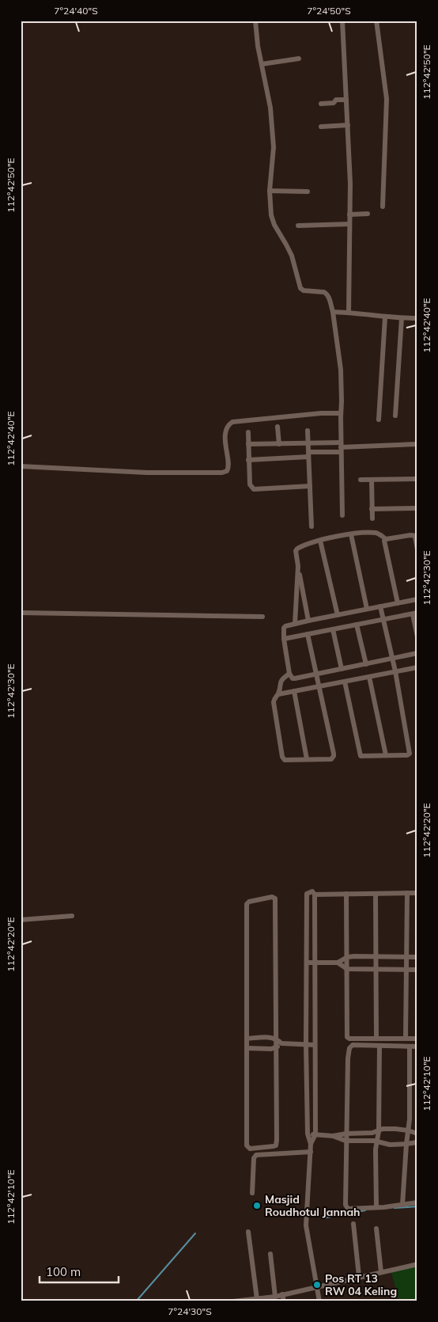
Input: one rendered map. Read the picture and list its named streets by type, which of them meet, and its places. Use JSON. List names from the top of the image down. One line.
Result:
{"places":["Masjid Roudhotul Jannah","Pos RT 13 RW 04 Keling"],"scale_bar":"100 m","coordinates":["7°24'40\"S","7°24'50\"S","112°42'50\"E","112°42'40\"E","112°42'30\"E","112°42'20\"E","112°42'10\"E","7°24'30\"S"]}
